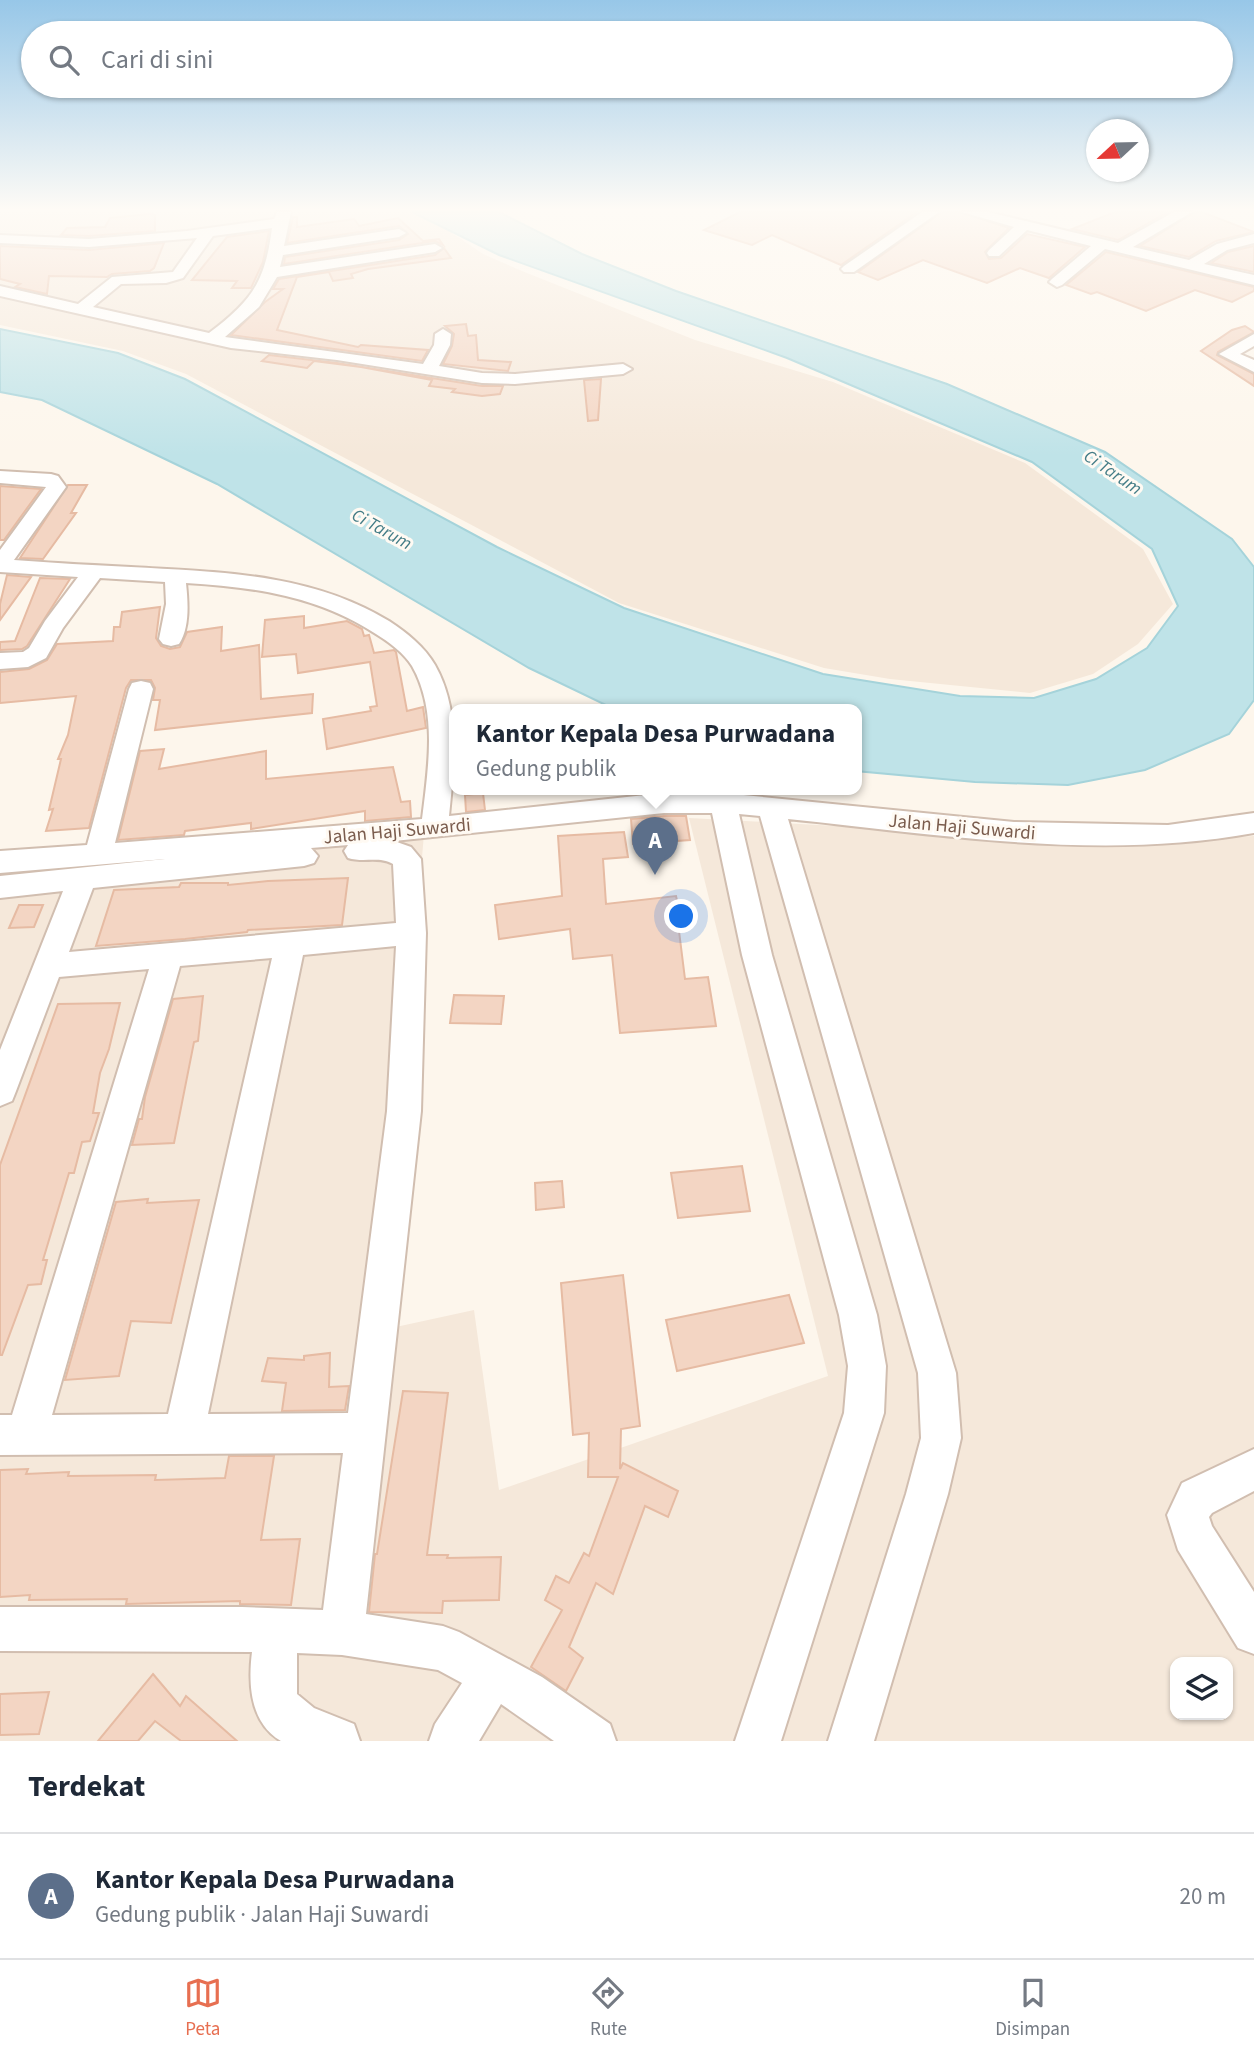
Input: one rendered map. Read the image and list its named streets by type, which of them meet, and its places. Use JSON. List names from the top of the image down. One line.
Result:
{"streets":{"street":["Jalan Haji Suwardi"]},"water":["Ci Tarum"],"north":"left","page":{"search":"Cari di sini","popup":["Kantor Kepala Desa Purwadana","Gedung publik"],"pins":"A","heading":"Terdekat","list":[{"mark":"A","name":"Kantor Kepala Desa Purwadana","note":"Gedung publik · Jalan Haji Suwardi","value":"20 m"}],"nav":["Peta","Rute","Disimpan"]}}
